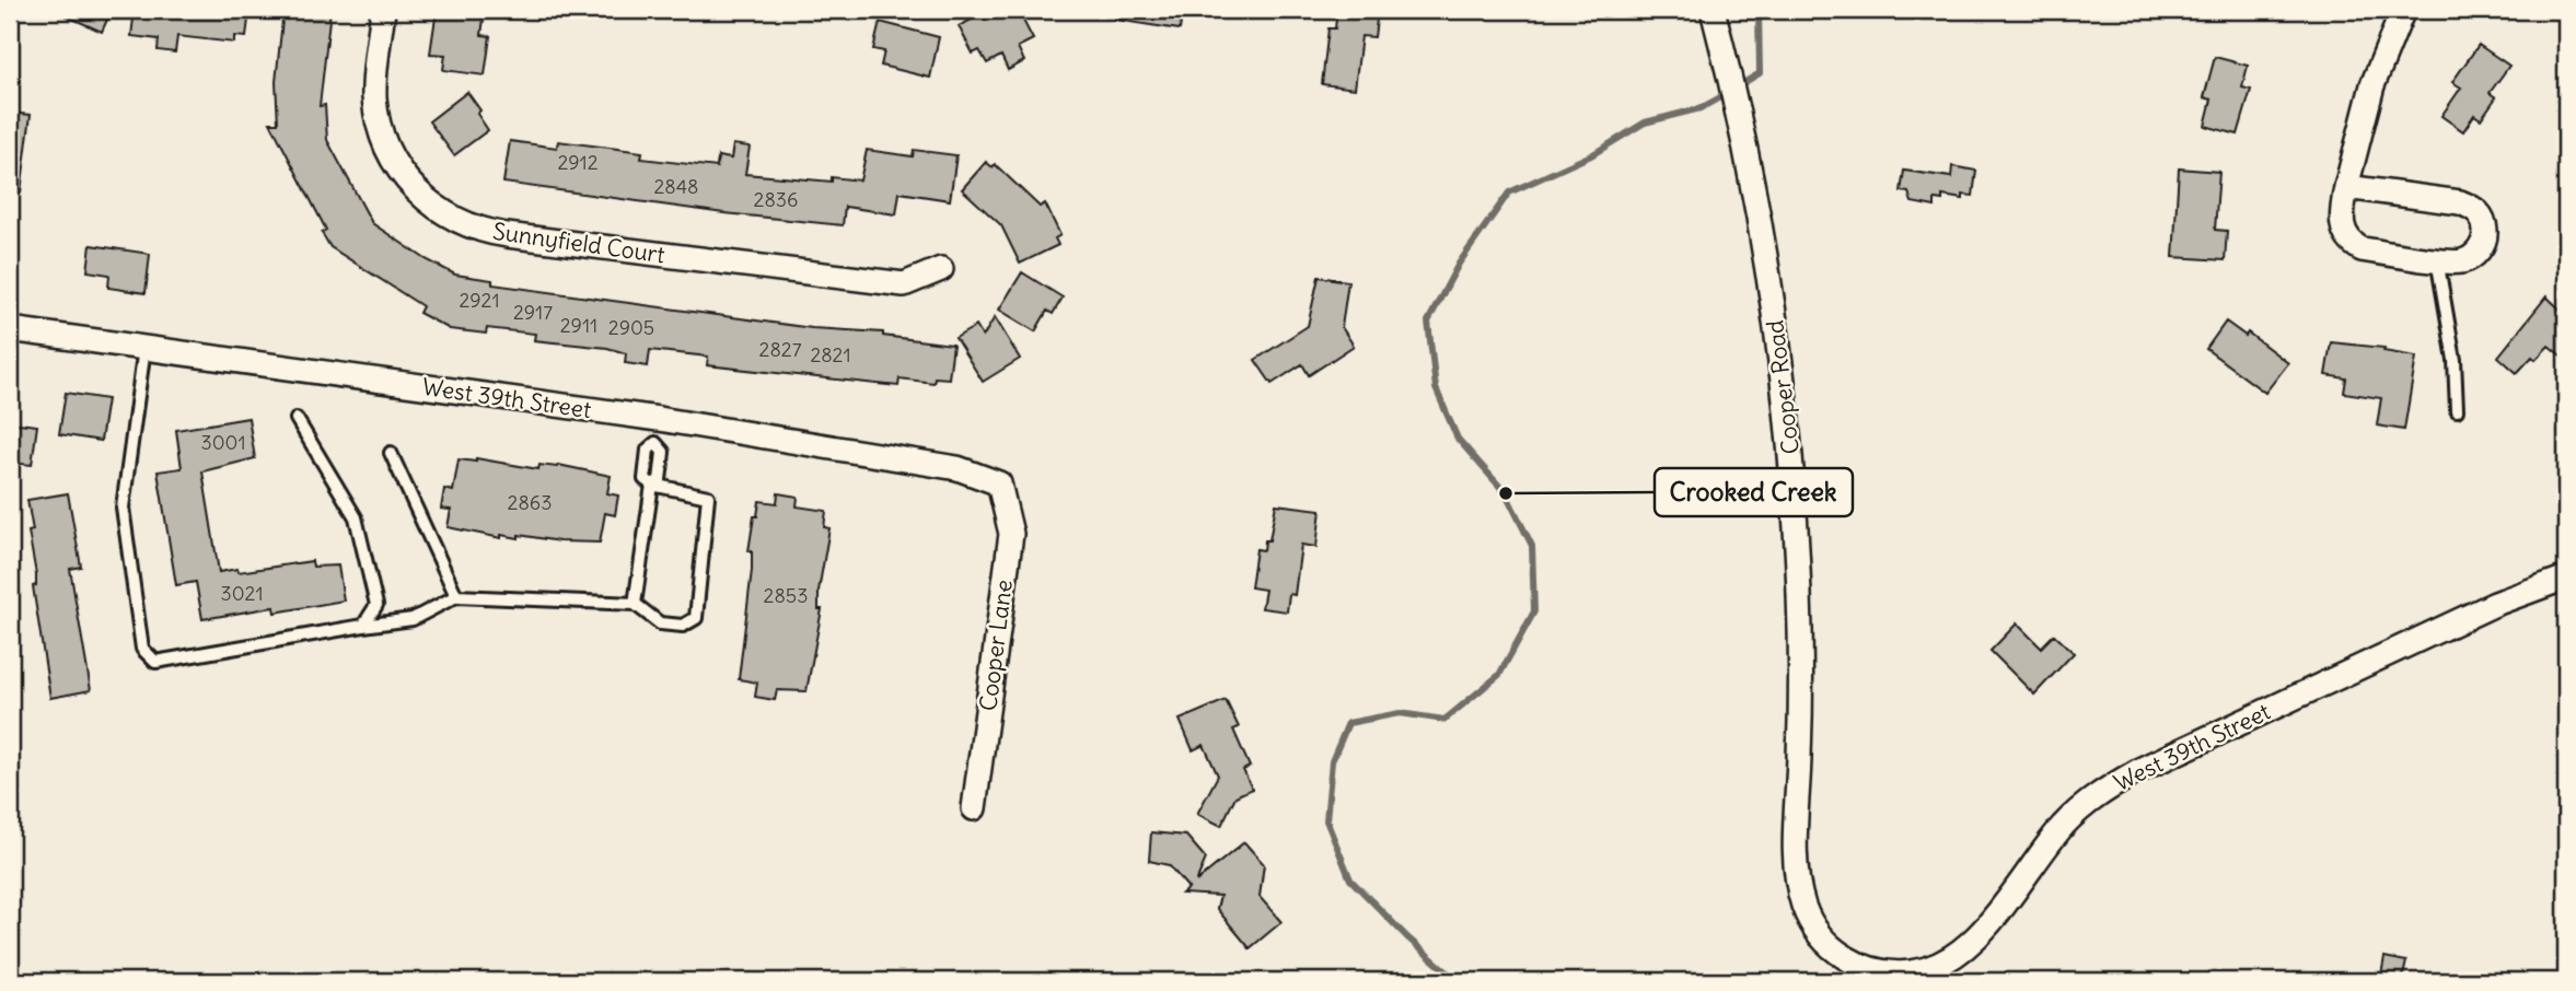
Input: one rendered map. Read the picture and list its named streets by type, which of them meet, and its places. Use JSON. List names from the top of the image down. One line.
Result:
{"streets":{"street":["Sunnyfield Court","Cooper Road","West 39th Street","Cooper Lane"]},"crossings":[["Cooper Road","West 39th Street"],["West 39th Street","Cooper Lane"]],"places":["Crooked Creek"],"house_numbers":["2912","2848","2836","2921","2917","2911","2905","2827","2821","3001","2863","3021","2853"]}
